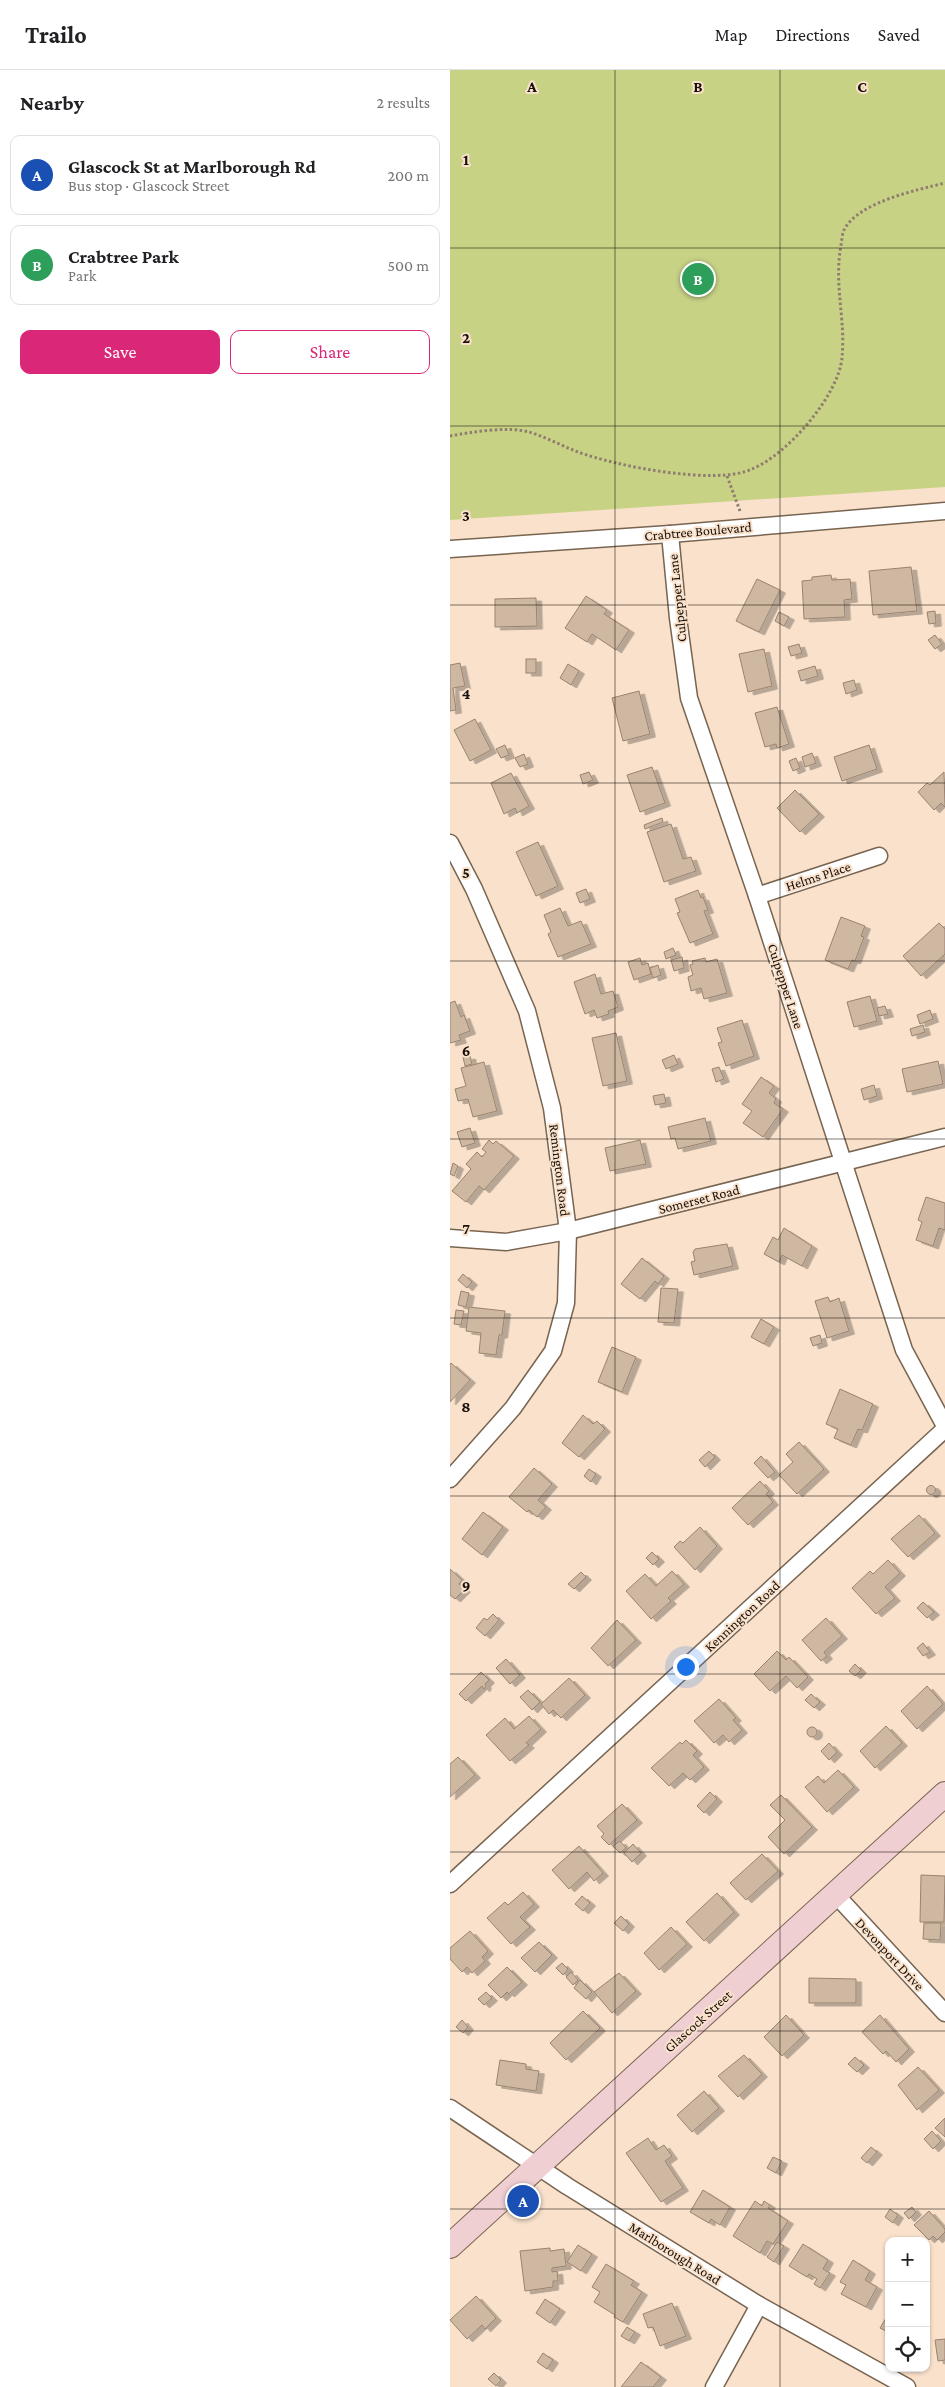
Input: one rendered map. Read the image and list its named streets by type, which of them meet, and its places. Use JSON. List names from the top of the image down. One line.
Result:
{"streets":{"street":["Crabtree Boulevard","Culpepper Lane","Helms Place","Remington Road","Somerset Road","Kennington Road","Devonport Drive","Glascock Street","Marlborough Road"]},"crossings":[["Crabtree Boulevard","Culpepper Lane"],["Culpepper Lane","Helms Place"],["Culpepper Lane","Somerset Road"],["Culpepper Lane","Kennington Road"],["Remington Road","Somerset Road"],["Devonport Drive","Glascock Street"],["Glascock Street","Marlborough Road"]],"page":{"header":"Trailo","nav":["Map","Directions","Saved"],"heading":["Nearby","2 results"],"list":[{"mark":"A","name":"Glascock St at Marlborough Rd","note":"Bus stop · Glascock Street","value":"200 m"},{"mark":"B","name":"Crabtree Park","note":"Park","value":"500 m"}],"pins":["B","A"],"buttons":["Save","Share"],"map_buttons":["+","−"]},"grid":{"columns":["A","B","C"],"rows":["1","2","3","4","5","6","7","8","9"]}}
